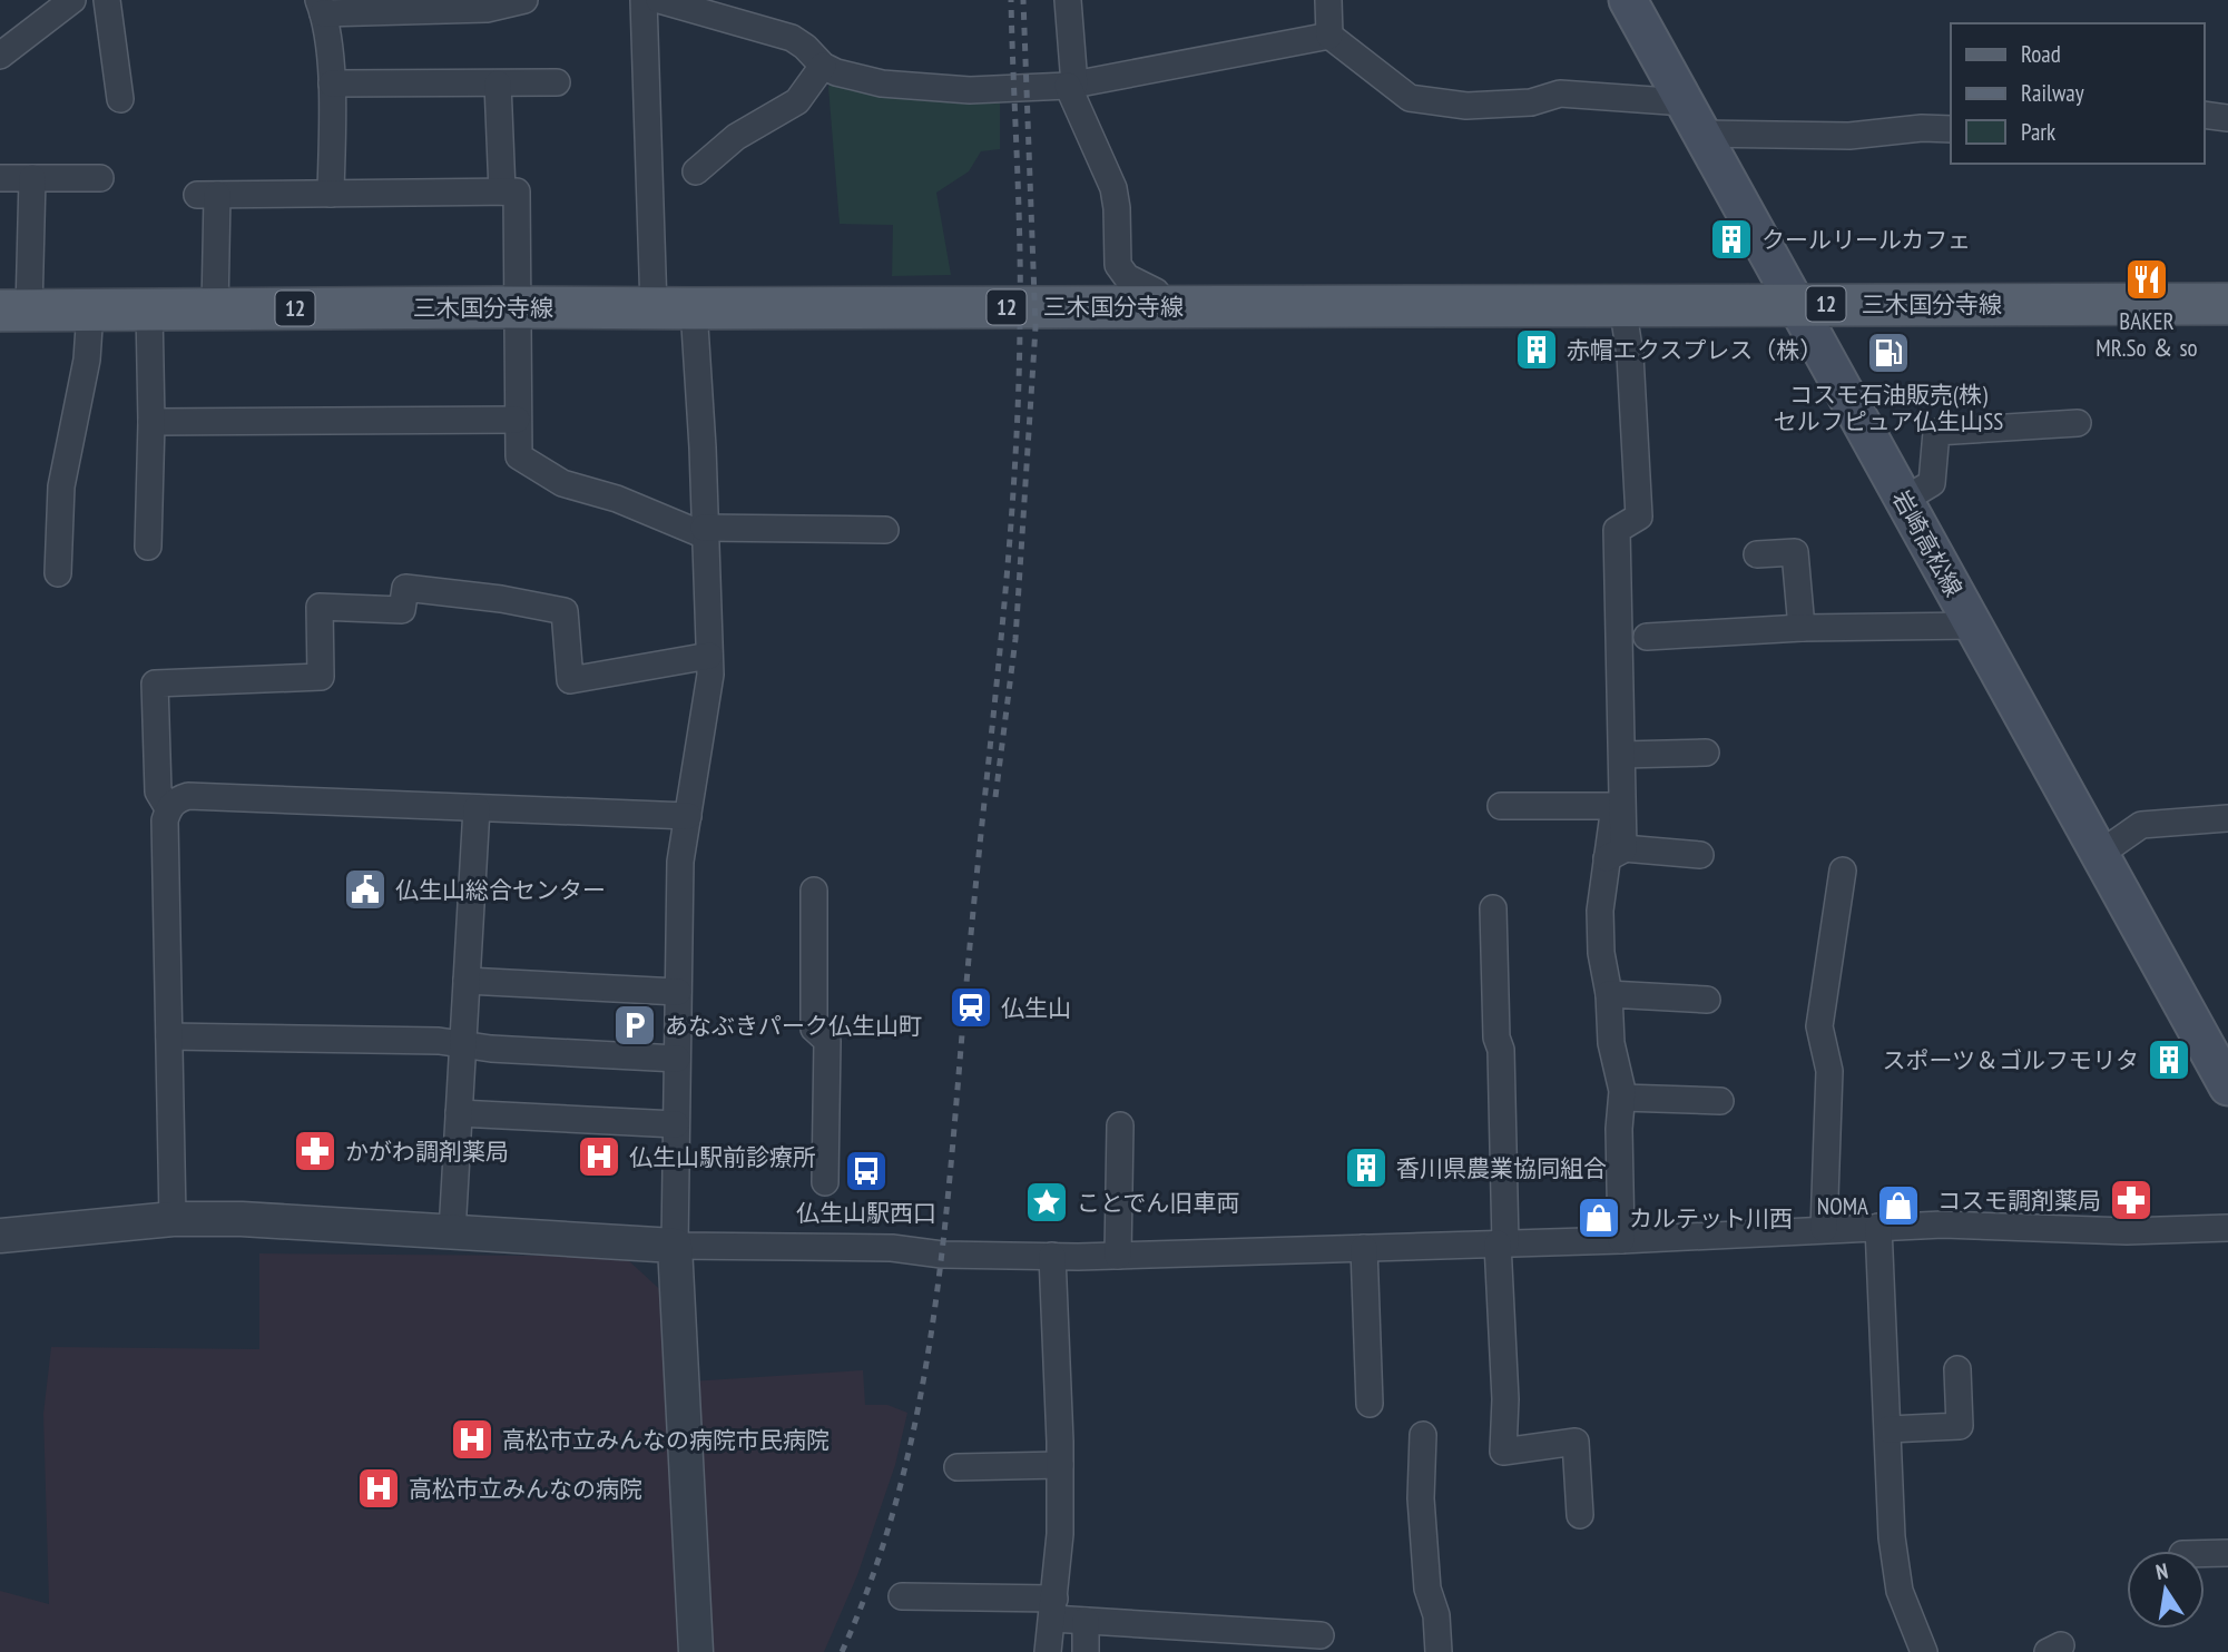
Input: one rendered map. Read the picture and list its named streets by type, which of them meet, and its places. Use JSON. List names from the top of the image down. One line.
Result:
{"streets":{"main road":["12","三木国分寺線","岩崎高松線"]},"crossings":[["三木国分寺線","岩崎高松線"]],"places":{"building":["クールリールカフェ","赤帽エクスプレス（株）","スポーツ＆ゴルフモリタ","香川県農業協同組合"],"restaurant":["BAKER MR.So ＆ so"],"fuel station":["コスモ石油販売(株) セルフピュア仏生山SS"],"public building":["仏生山総合センター"],"station":["仏生山"],"parking":["あなぶきパーク仏生山町"],"pharmacy":["かがわ調剤薬局","コスモ調剤薬局"],"hospital":["仏生山駅前診療所","高松市立みんなの病院市民病院","高松市立みんなの病院"],"bus stop":["仏生山駅西口"],"place":["ことでん旧車両"],"shop":["NOMA","カルテット川西"]},"legend":["Road","Railway","Park"],"north":"top"}
